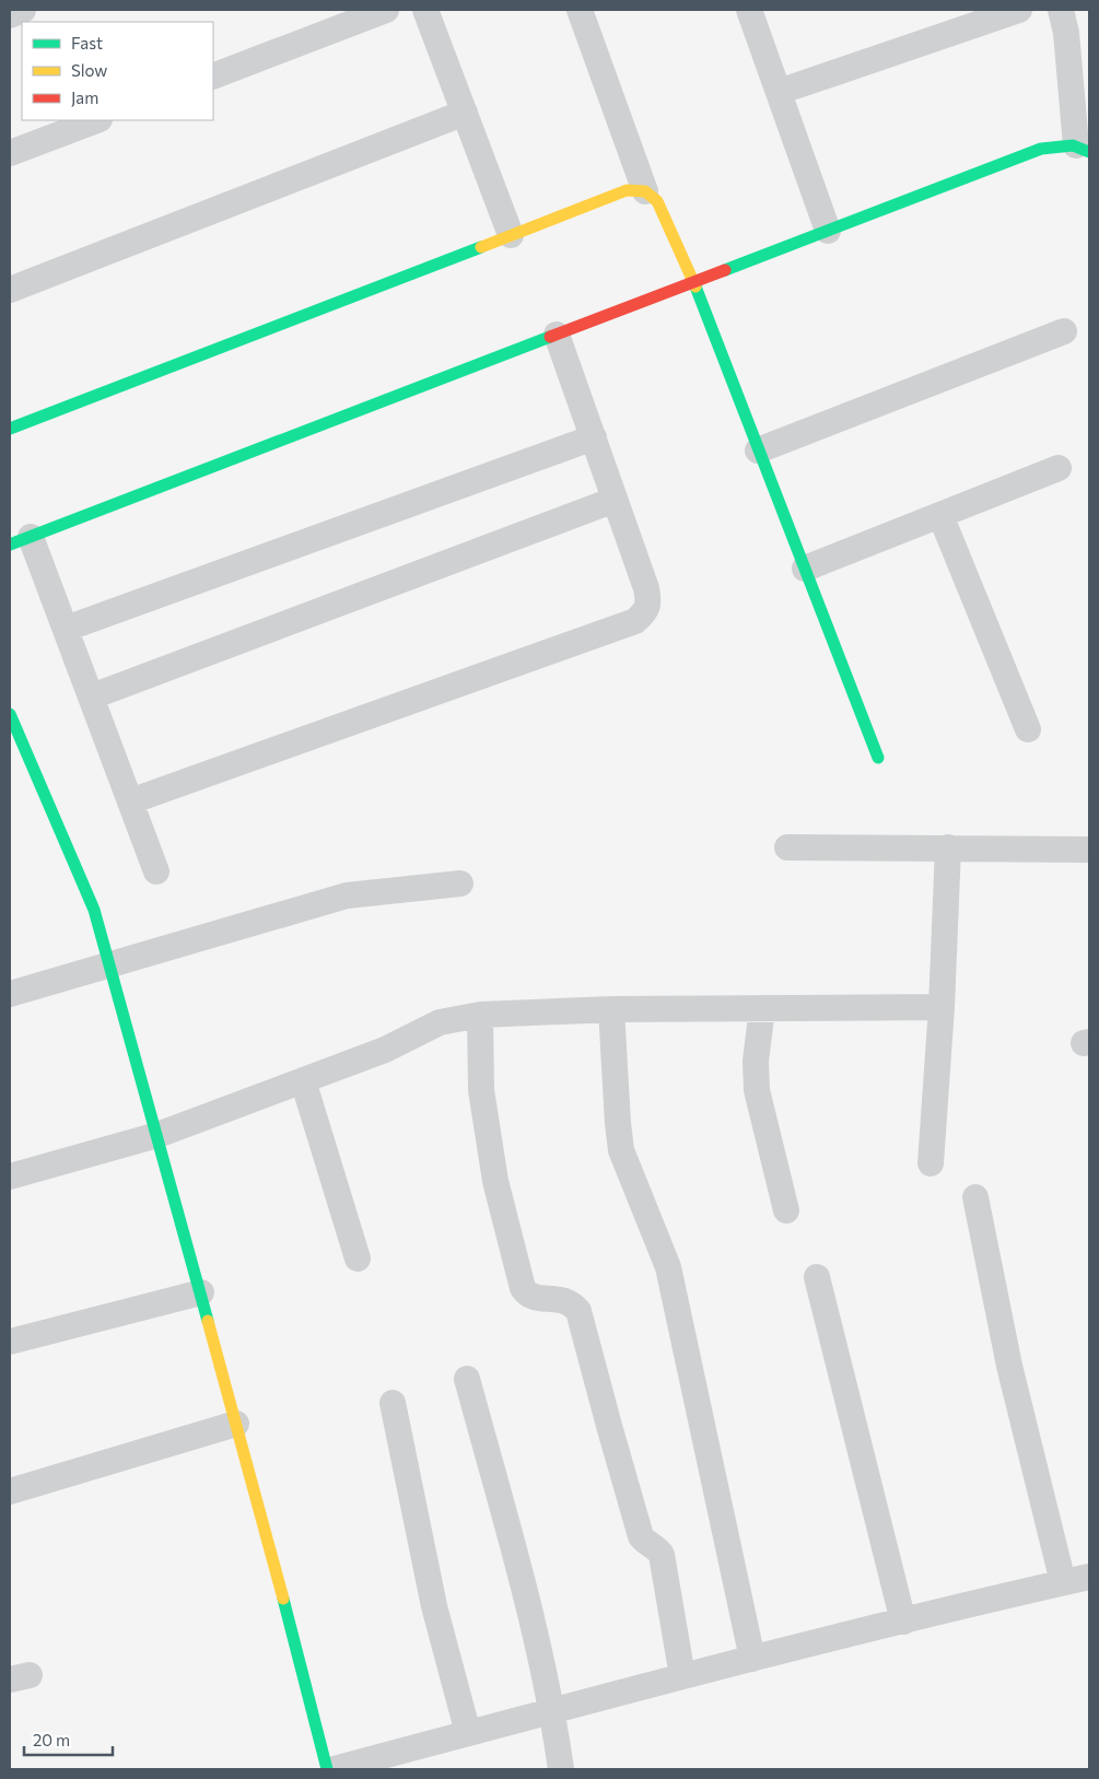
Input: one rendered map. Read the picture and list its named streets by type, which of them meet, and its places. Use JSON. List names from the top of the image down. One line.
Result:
{"legend":["Fast","Slow","Jam"],"scale_bar":"20 m"}
